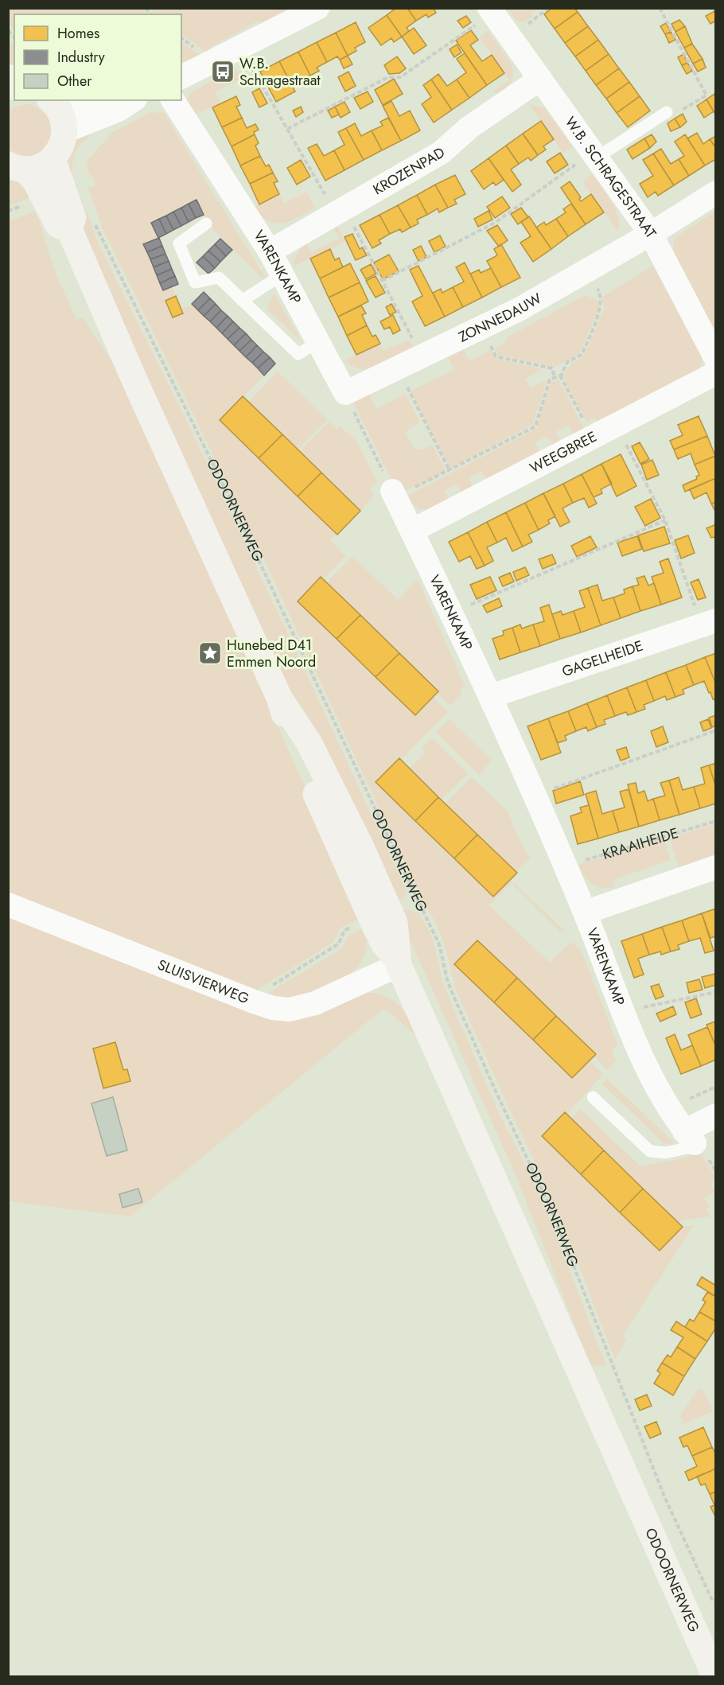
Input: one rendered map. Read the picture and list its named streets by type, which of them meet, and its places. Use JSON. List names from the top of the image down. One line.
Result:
{"streets":{"main road":["ODOORNERWEG"],"street":["KROZENPAD","W.B. SCHRAGESTRAAT","VARENKAMP","ZONNEDAUW","WEEGBREE","GAGELHEIDE","SLUISVIERWEG"],"path":["KRAAIHEIDE"]},"crossings":[["KROZENPAD","W.B. SCHRAGESTRAAT"],["KROZENPAD","VARENKAMP"],["W.B. SCHRAGESTRAAT","ZONNEDAUW"],["VARENKAMP","ZONNEDAUW"],["VARENKAMP","WEEGBREE"],["VARENKAMP","GAGELHEIDE"],["VARENKAMP","KRAAIHEIDE"],["ODOORNERWEG","SLUISVIERWEG"]],"places":{"bus stop":["W.B. Schragestraat"],"place":["Hunebed D41 Emmen Noord"]},"legend":["Homes","Industry","Other"]}
